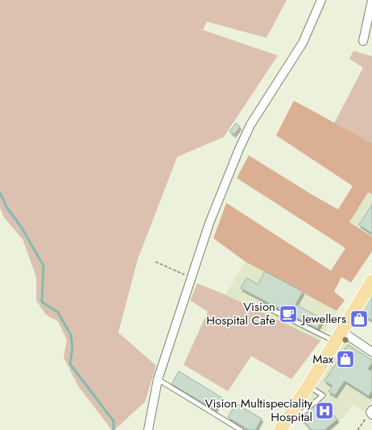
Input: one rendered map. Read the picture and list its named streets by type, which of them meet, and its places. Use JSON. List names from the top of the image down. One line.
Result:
{"places":{"cafe":["Vision Hospital Cafe"],"shop":["Jewellers","Max"],"hospital":["Vision Multispeciality Hospital"]}}
